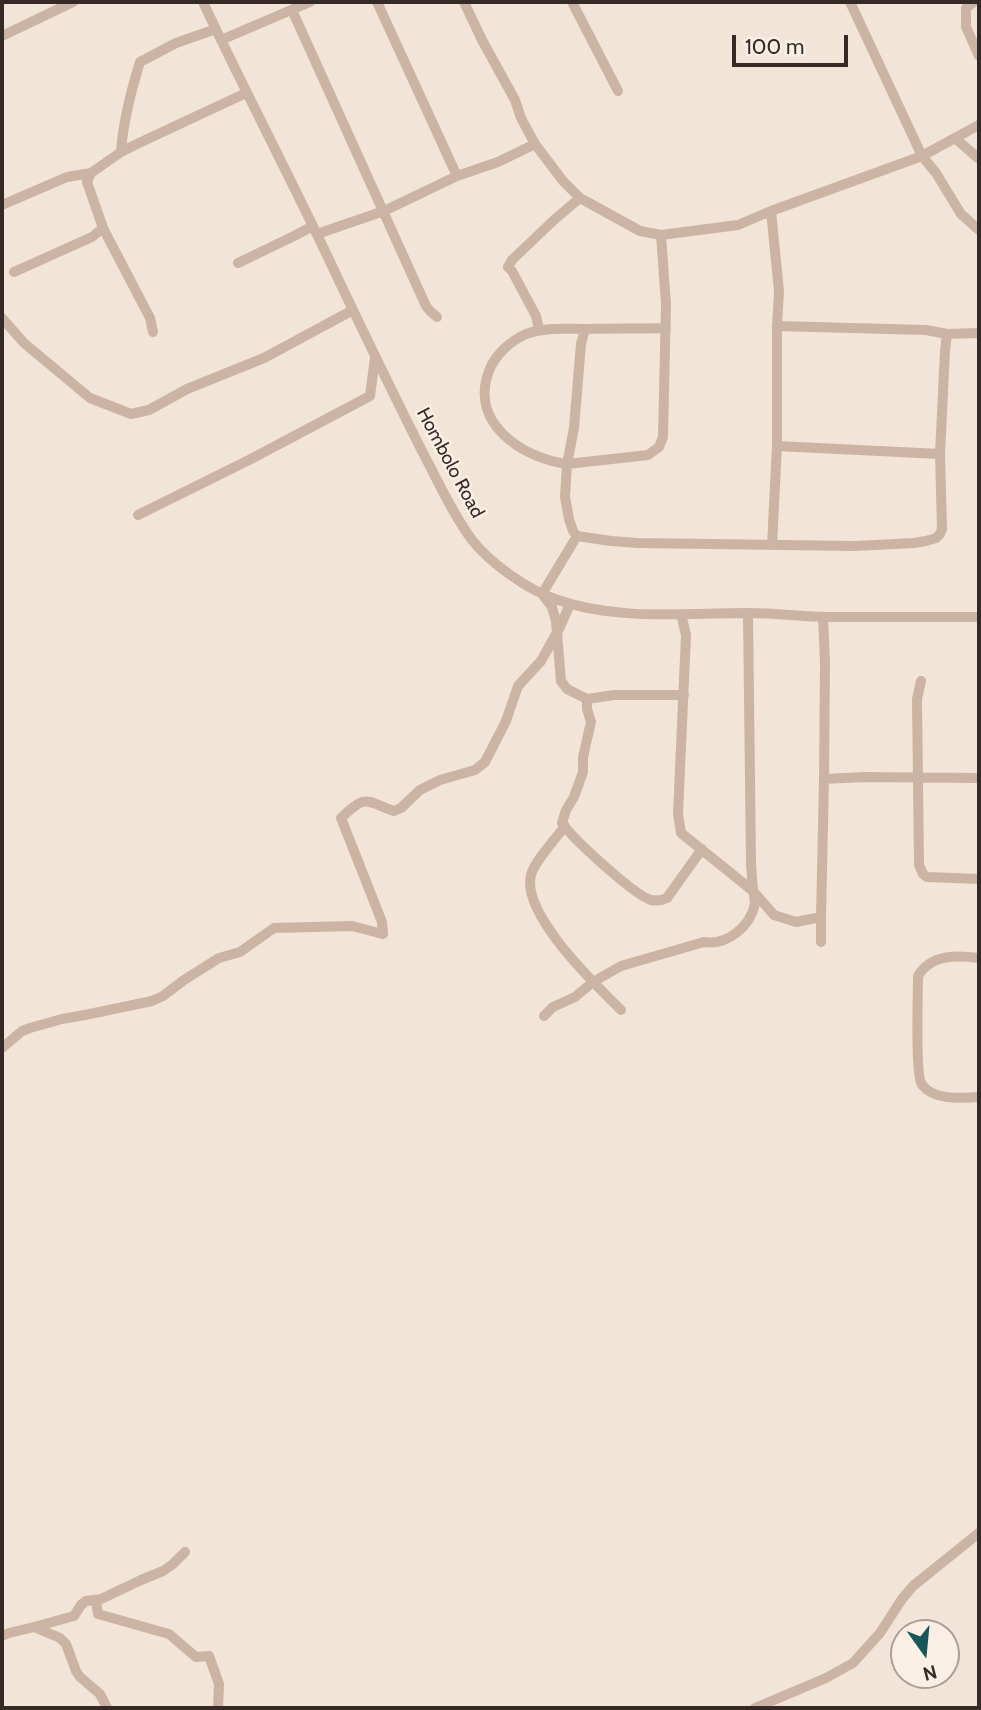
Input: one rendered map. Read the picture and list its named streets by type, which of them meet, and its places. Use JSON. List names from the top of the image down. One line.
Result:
{"streets":{"street":["Hombolo Road"]},"scale_bar":"100 m","north":"bottom"}
